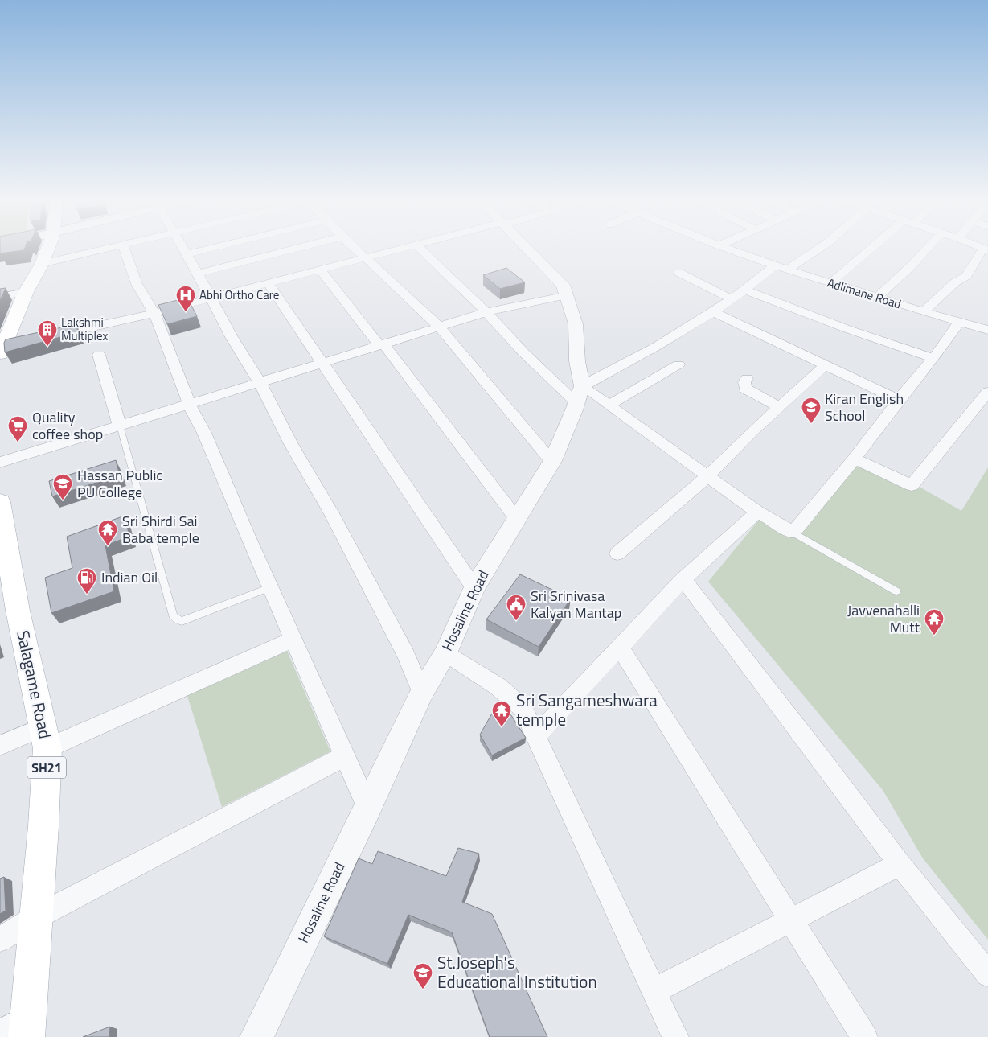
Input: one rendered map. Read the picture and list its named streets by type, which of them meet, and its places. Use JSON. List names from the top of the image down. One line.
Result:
{"streets":{"main road":["Salagame Road","SH21"],"street":["Adlimane Road","Hosaline Road"]},"places":{"hospital":["Abhi Ortho Care"],"building":["Lakshmi Multiplex"],"school or university":["Kiran English School","Hassan Public PU College","St.Joseph's Educational Institution"],"supermarket":["Quality coffee shop"],"temple":["Sri Shirdi Sai Baba temple","Javvenahalli Mutt","Sri Sangameshwara temple"],"fuel station":["Indian Oil"],"public building":["Sri Srinivasa Kalyan Mantap"]}}
